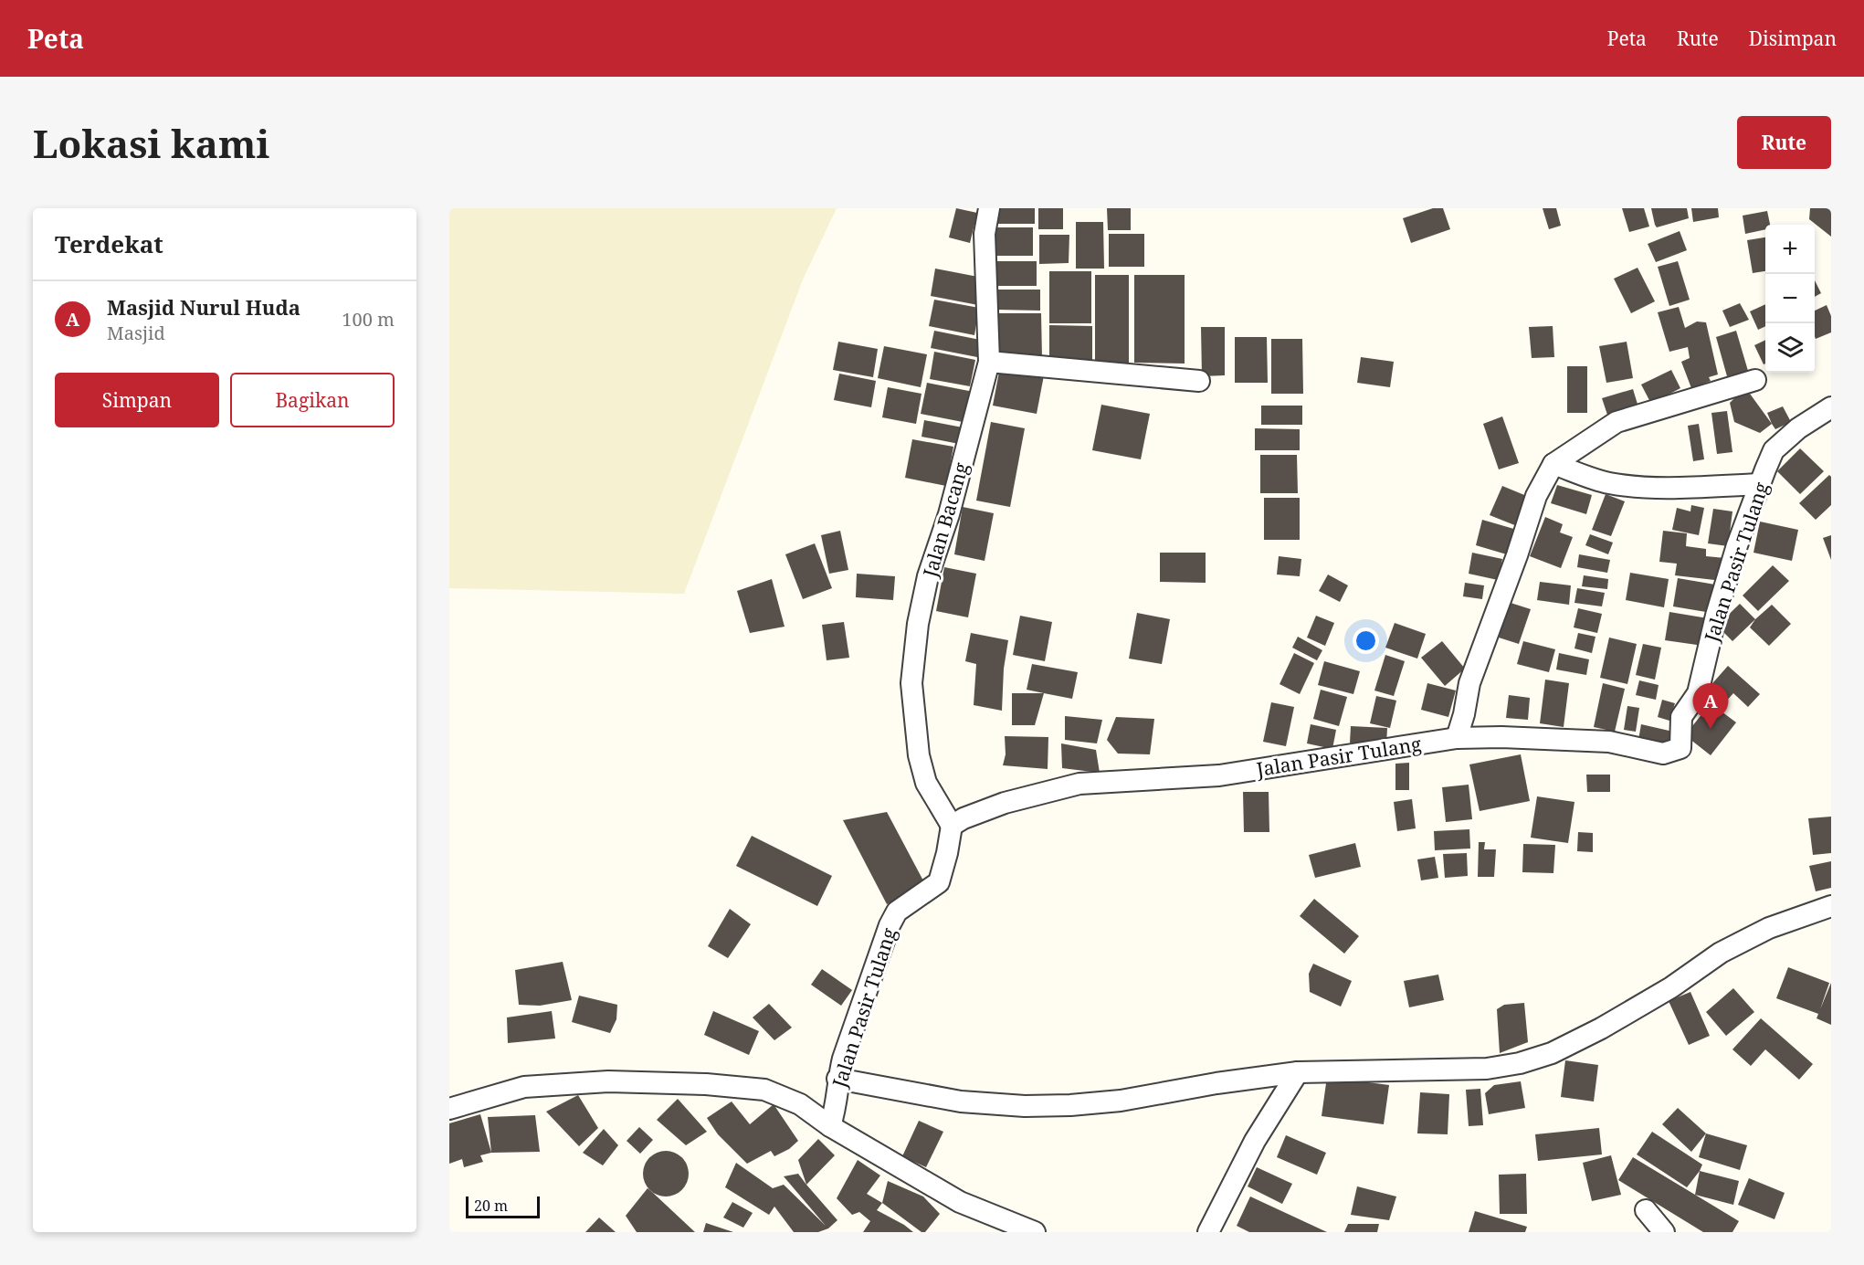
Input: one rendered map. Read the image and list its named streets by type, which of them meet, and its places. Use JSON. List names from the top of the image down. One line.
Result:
{"streets":{"street":["Jalan Bacang","Jalan Pasir Tulang"]},"crossings":[["Jalan Bacang","Jalan Pasir Tulang"]],"scale_bar":"20 m","page":{"header":"Peta","nav":["Peta","Rute","Disimpan"],"buttons":["Rute",["Simpan","Bagikan"]],"title":"Lokasi kami","heading":"Terdekat","map_buttons":["+","−"],"list":[{"mark":"A","name":"Masjid Nurul Huda","note":"Masjid","value":"100 m"}],"pins":"A","scale":"20 m"}}
